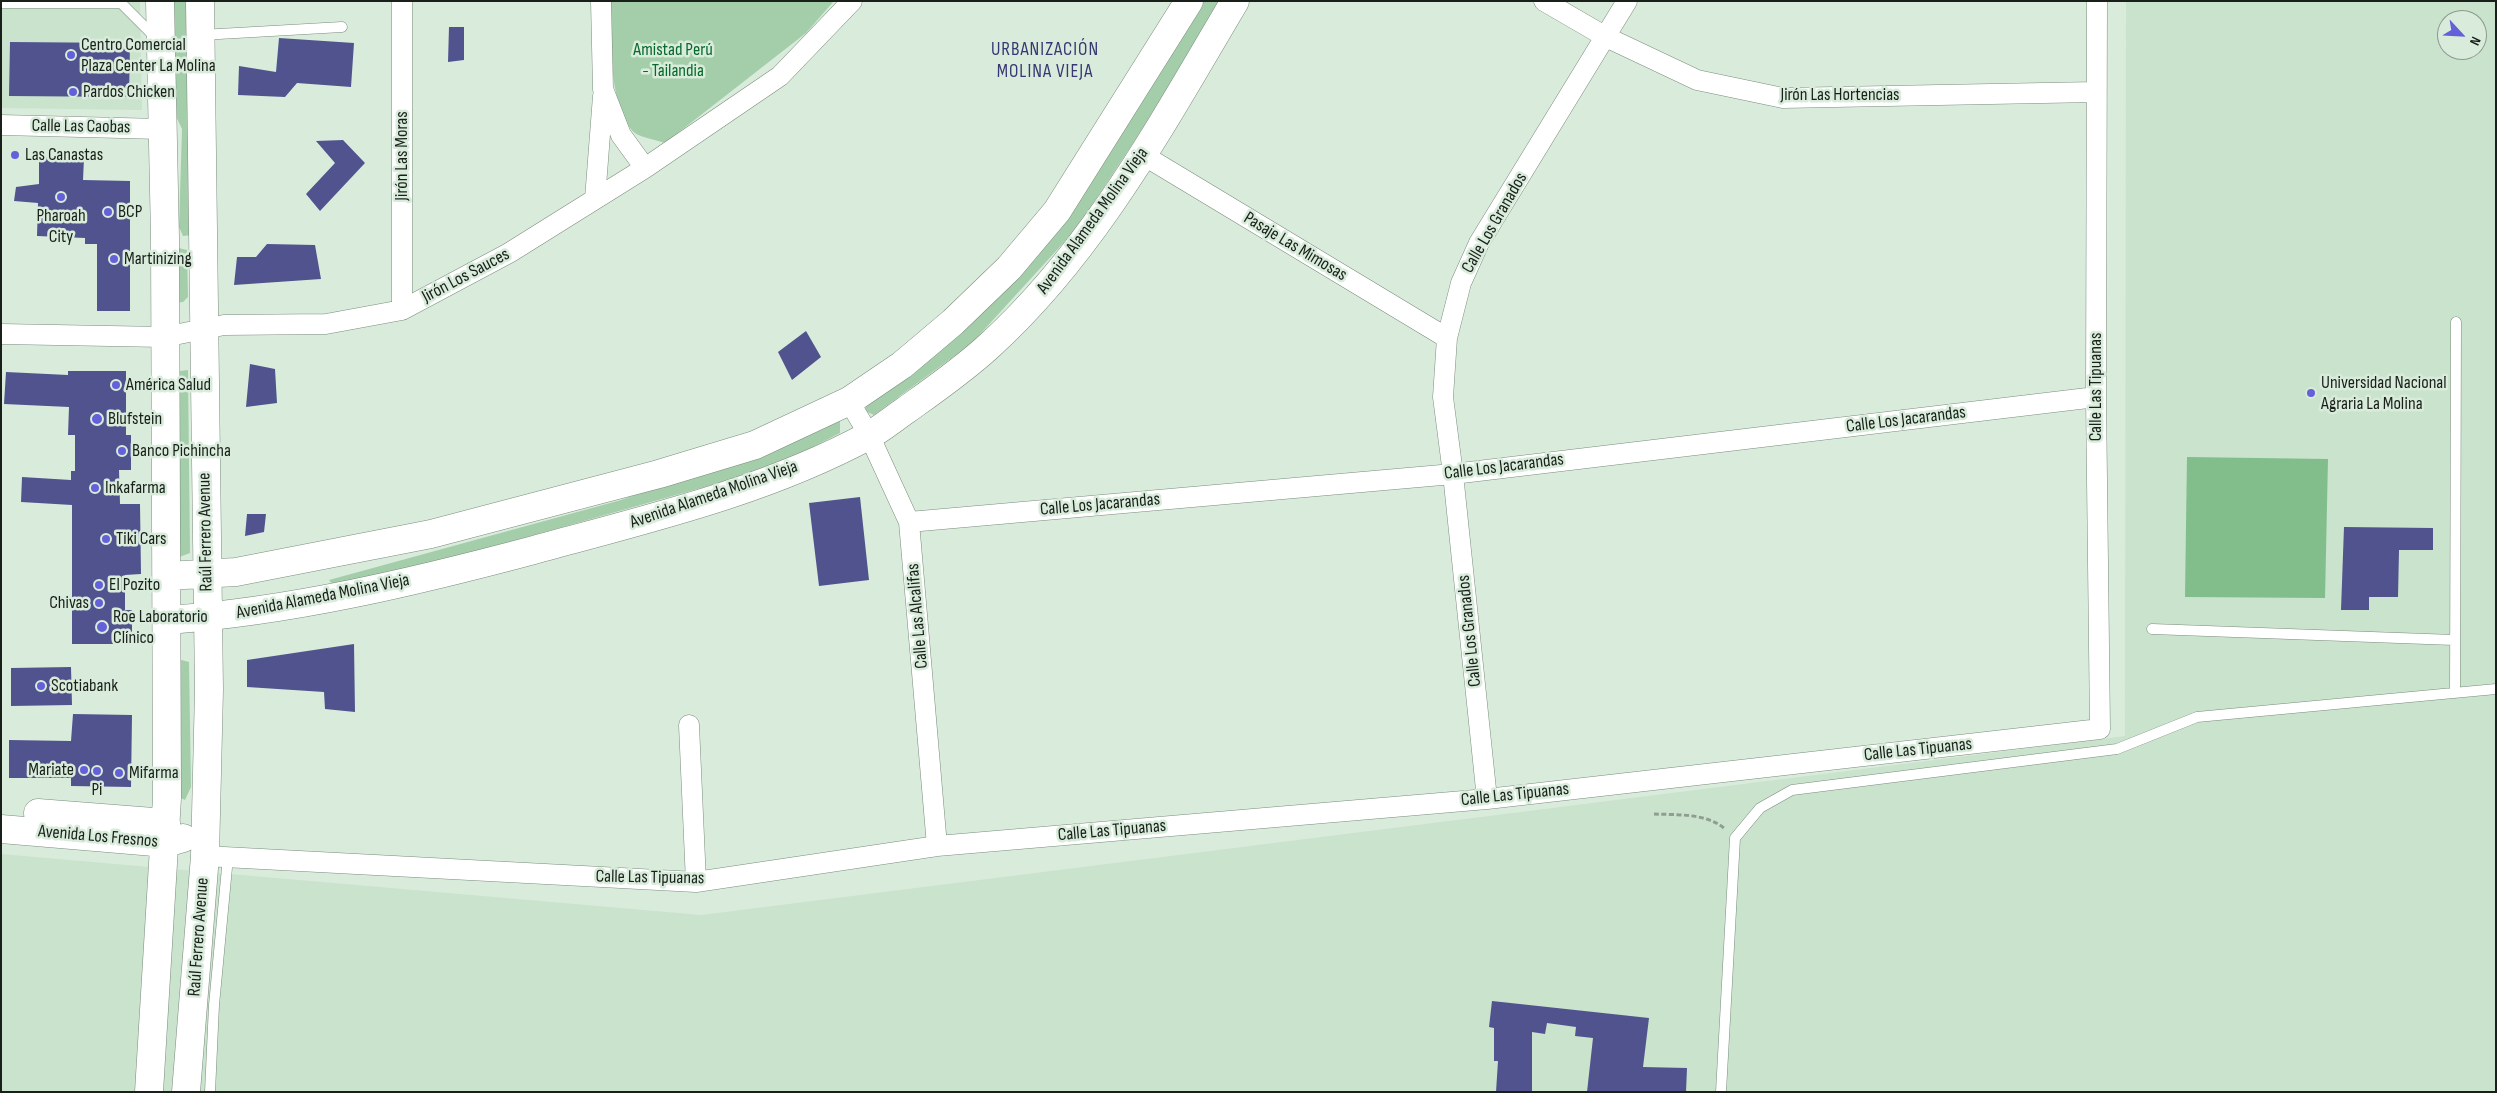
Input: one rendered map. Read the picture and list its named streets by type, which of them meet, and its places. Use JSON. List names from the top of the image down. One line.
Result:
{"streets":{"main road":["Avenida Alameda Molina Vieja","Raúl Ferrero Avenue","Avenida Los Fresnos"],"street":["Jirón Las Hortencias","Calle Las Caobas","Jirón Las Moras","Calle Los Granados","Pasaje Las Mimosas","Jirón Los Sauces","Calle Las Tipuanas","Calle Los Jacarandas","Calle Las Alcalifas"]},"crossings":[["Jirón Las Hortencias","Calle Los Granados"],["Jirón Las Hortencias","Calle Las Tipuanas"],["Jirón Las Moras","Jirón Los Sauces"],["Avenida Alameda Molina Vieja","Pasaje Las Mimosas"],["Avenida Alameda Molina Vieja","Raúl Ferrero Avenue"],["Avenida Alameda Molina Vieja","Calle Las Alcalifas"],["Calle Los Granados","Pasaje Las Mimosas"],["Calle Los Granados","Calle Las Tipuanas"],["Calle Los Granados","Calle Los Jacarandas"],["Jirón Los Sauces","Raúl Ferrero Avenue"],["Calle Las Tipuanas","Calle Los Jacarandas"],["Calle Las Tipuanas","Raúl Ferrero Avenue"],["Calle Las Tipuanas","Calle Las Alcalifas"],["Calle Los Jacarandas","Calle Las Alcalifas"],["Raúl Ferrero Avenue","Avenida Los Fresnos"]],"districts":["URBANIZACIÓN MOLINA VIEJA"],"parks":["Amistad Perú - Tailandia"],"places":["Centro Comercial Plaza Center La Molina","Pardos Chicken","Las Canastas","Pharoah City","BCP","Martinizing","América Salud","Universidad Nacional Agraria La Molina","Blufstein","Banco Pichincha","Inkafarma","Tiki Cars","El Pozito","Chivas","Roe Laboratorio Clínico","Scotiabank","Mariate","Pi","Mifarma"],"north":"bottom right"}
